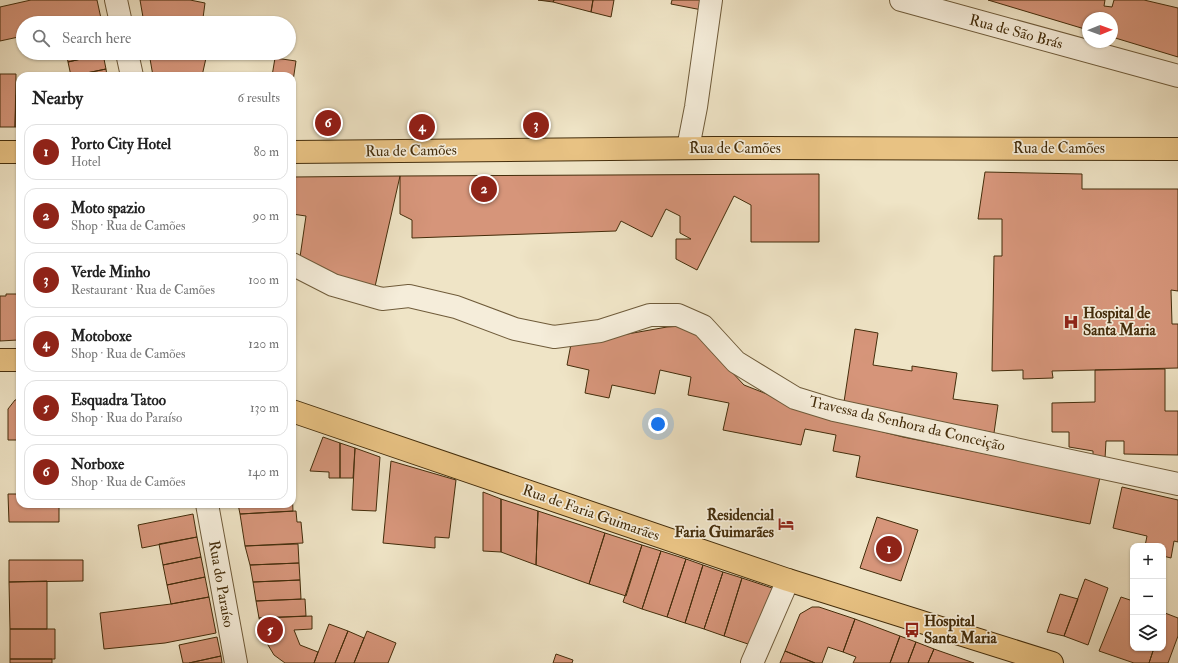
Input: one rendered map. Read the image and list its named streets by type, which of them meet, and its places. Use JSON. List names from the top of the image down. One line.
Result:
{"streets":{"main road":["Rua de Camões","Rua de Faria Guimarães"],"street":["Rua de São Brás","Travessa da Senhora da Conceição","Rua do Paraíso"]},"places":{"hospital":["Hospital de Santa Maria"],"hotel":["Residencial Faria Guimarães"],"bus stop":["Hospital Santa Maria"]},"north":"right","page":{"search":"Search here","heading":["Nearby","6 results"],"pins":["6","3","4","2","1","5"],"list":[{"mark":"1","name":"Porto City Hotel","note":"Hotel","value":"80 m"},{"mark":"2","name":"Moto spazio","note":"Shop · Rua de Camões","value":"90 m"},{"mark":"3","name":"Verde Minho","note":"Restaurant · Rua de Camões","value":"100 m"},{"mark":"4","name":"Motoboxe","note":"Shop · Rua de Camões","value":"120 m"},{"mark":"5","name":"Esquadra Tatoo","note":"Shop · Rua do Paraíso","value":"130 m"},{"mark":"6","name":"Norboxe","note":"Shop · Rua de Camões","value":"140 m"}],"map_buttons":["+","−"]}}
